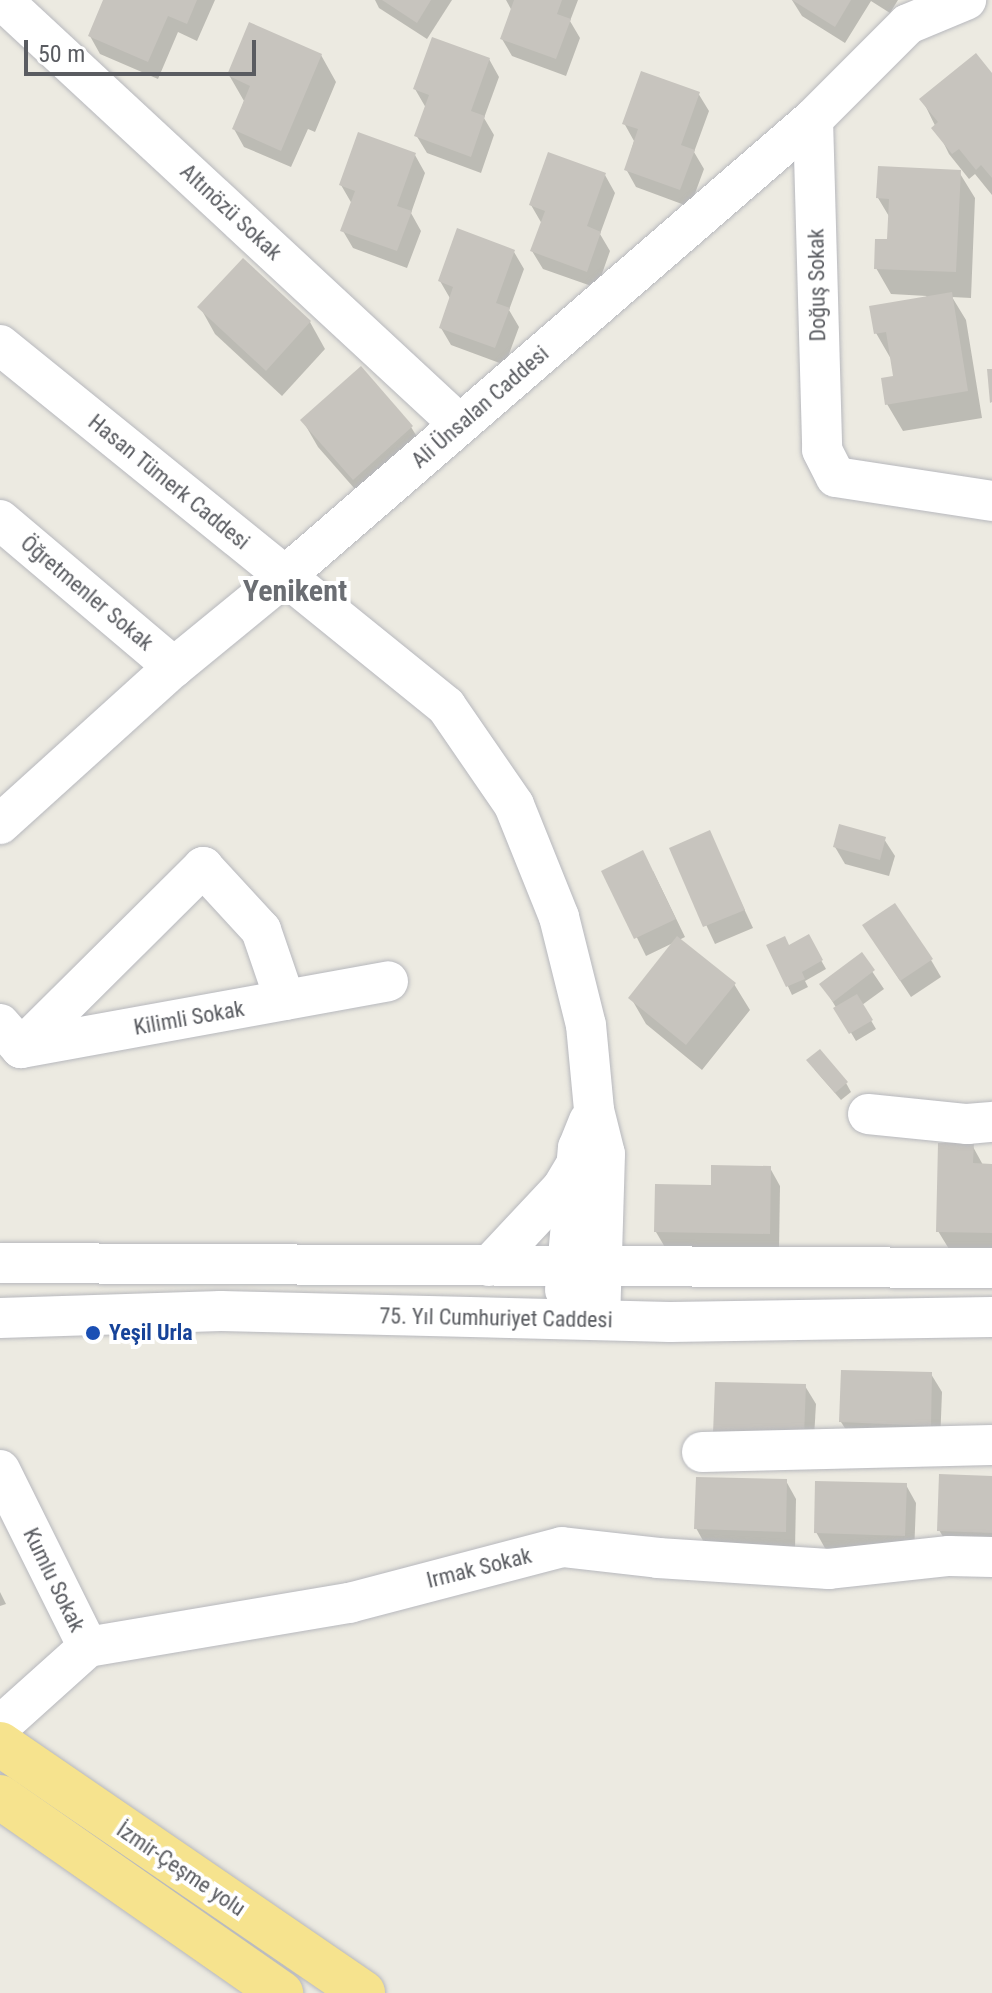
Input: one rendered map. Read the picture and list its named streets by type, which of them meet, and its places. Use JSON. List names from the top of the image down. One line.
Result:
{"streets":{"highway":["İzmir-Çeşme yolu"],"street":["Altınözü Sokak","Doğuş Sokak","Ali Ünsalan Caddesi","Hasan Tümerk Caddesi","Öğretmenler Sokak","Kilimli Sokak","75. Yıl Cumhuriyet Caddesi","Irmak Sokak","Kumlu Sokak"]},"crossings":[["Altınözü Sokak","Ali Ünsalan Caddesi"],["Doğuş Sokak","Ali Ünsalan Caddesi"],["Ali Ünsalan Caddesi","Hasan Tümerk Caddesi"],["Ali Ünsalan Caddesi","Öğretmenler Sokak"],["Irmak Sokak","Kumlu Sokak"]],"districts":["Yenikent"],"places":["Yeşil Urla"],"scale_bar":"50 m"}
